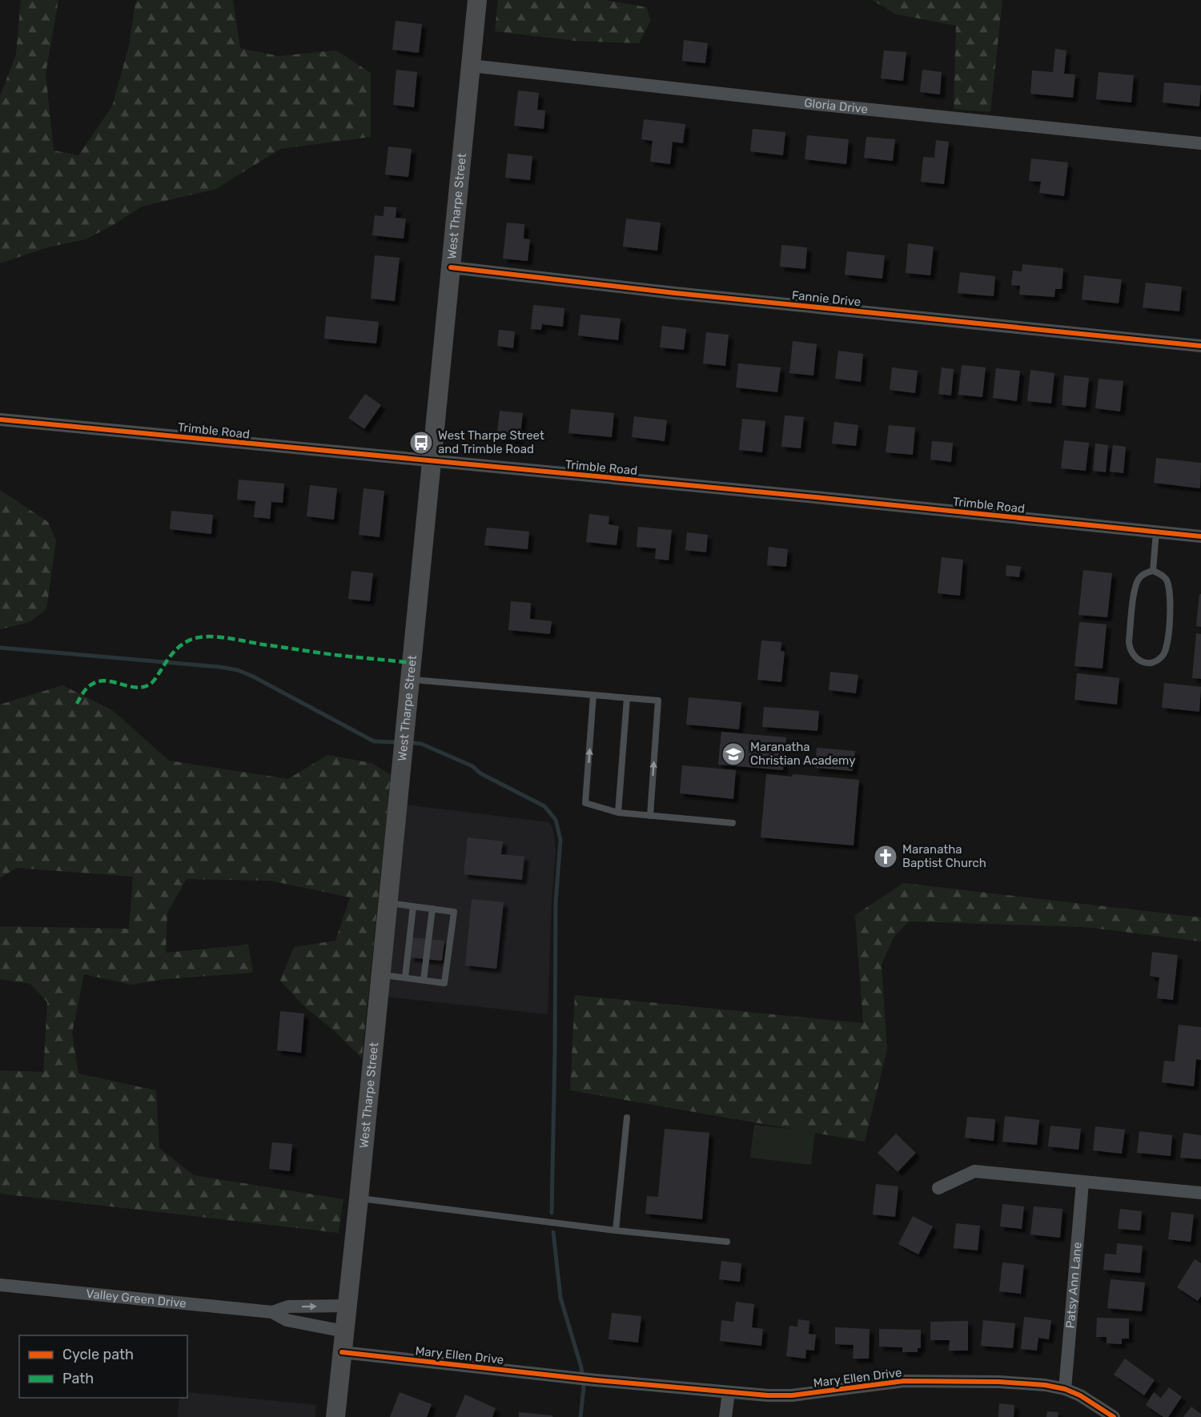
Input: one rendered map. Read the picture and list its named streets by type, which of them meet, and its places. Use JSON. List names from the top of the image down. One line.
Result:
{"streets":{"main road":["West Tharpe Street"],"street":["Gloria Drive","Fannie Drive","Trimble Road","Patsy Ann Lane","Valley Green Drive","Mary Ellen Drive"]},"crossings":[["Gloria Drive","West Tharpe Street"],["West Tharpe Street","Fannie Drive"],["West Tharpe Street","Trimble Road"],["West Tharpe Street","Valley Green Drive"],["West Tharpe Street","Mary Ellen Drive"],["Patsy Ann Lane","Mary Ellen Drive"]],"places":{"bus stop":["West Tharpe Street and Trimble Road"],"school or university":["Maranatha Christian Academy"],"church":["Maranatha Baptist Church"]},"legend":["Cycle path","Path"]}
